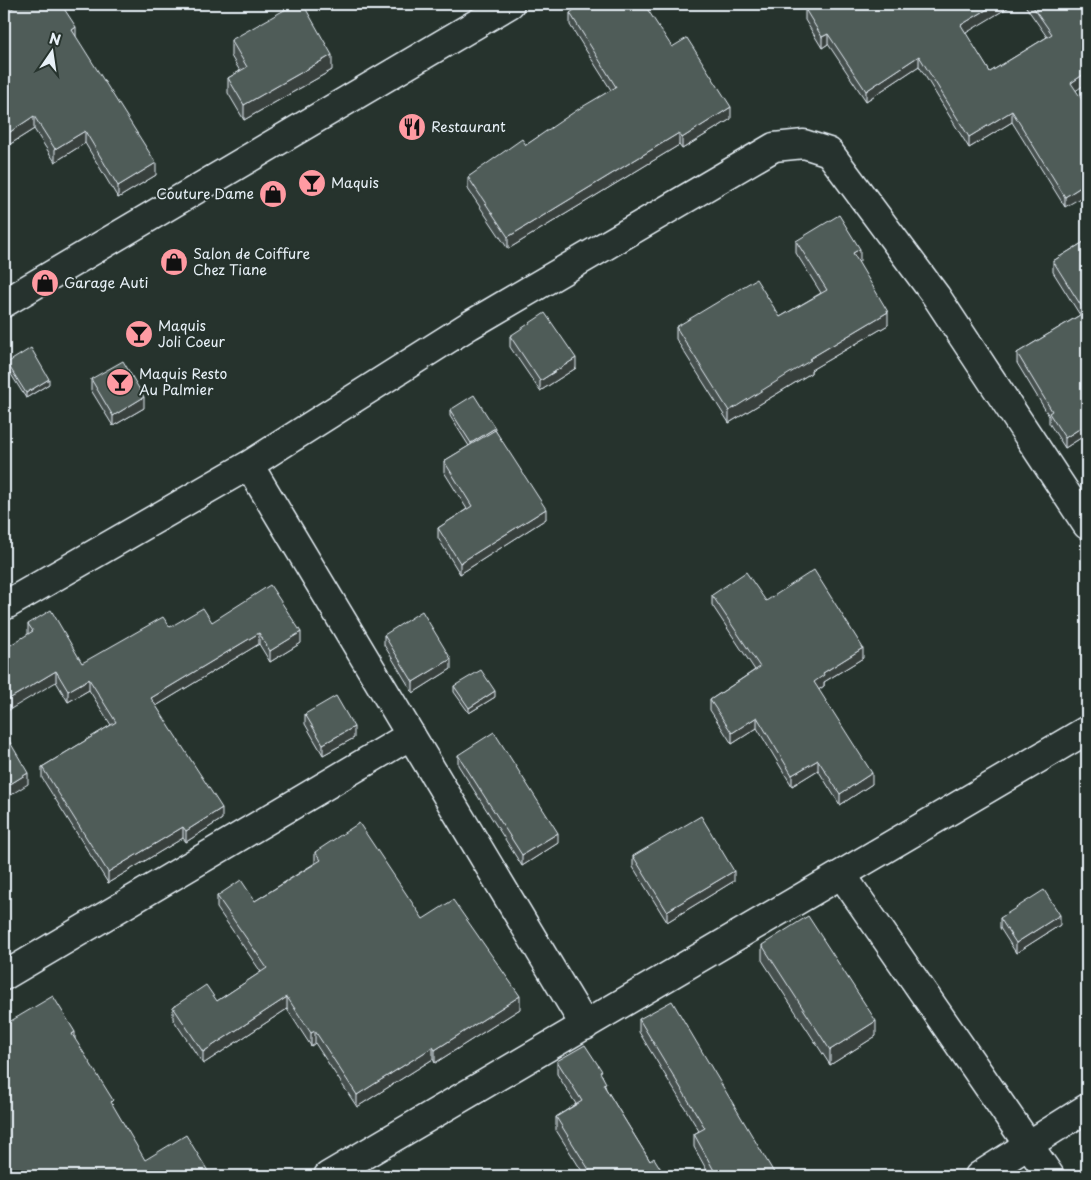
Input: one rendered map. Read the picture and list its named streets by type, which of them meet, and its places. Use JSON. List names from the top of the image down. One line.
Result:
{"places":{"restaurant":["Restaurant"],"bar":["Maquis","Maquis Joli Coeur","Maquis Resto Au Palmier"],"shop":["Couture Dame","Salon de Coiffure Chez Tiane","Garage Auti"]},"north":"top"}
